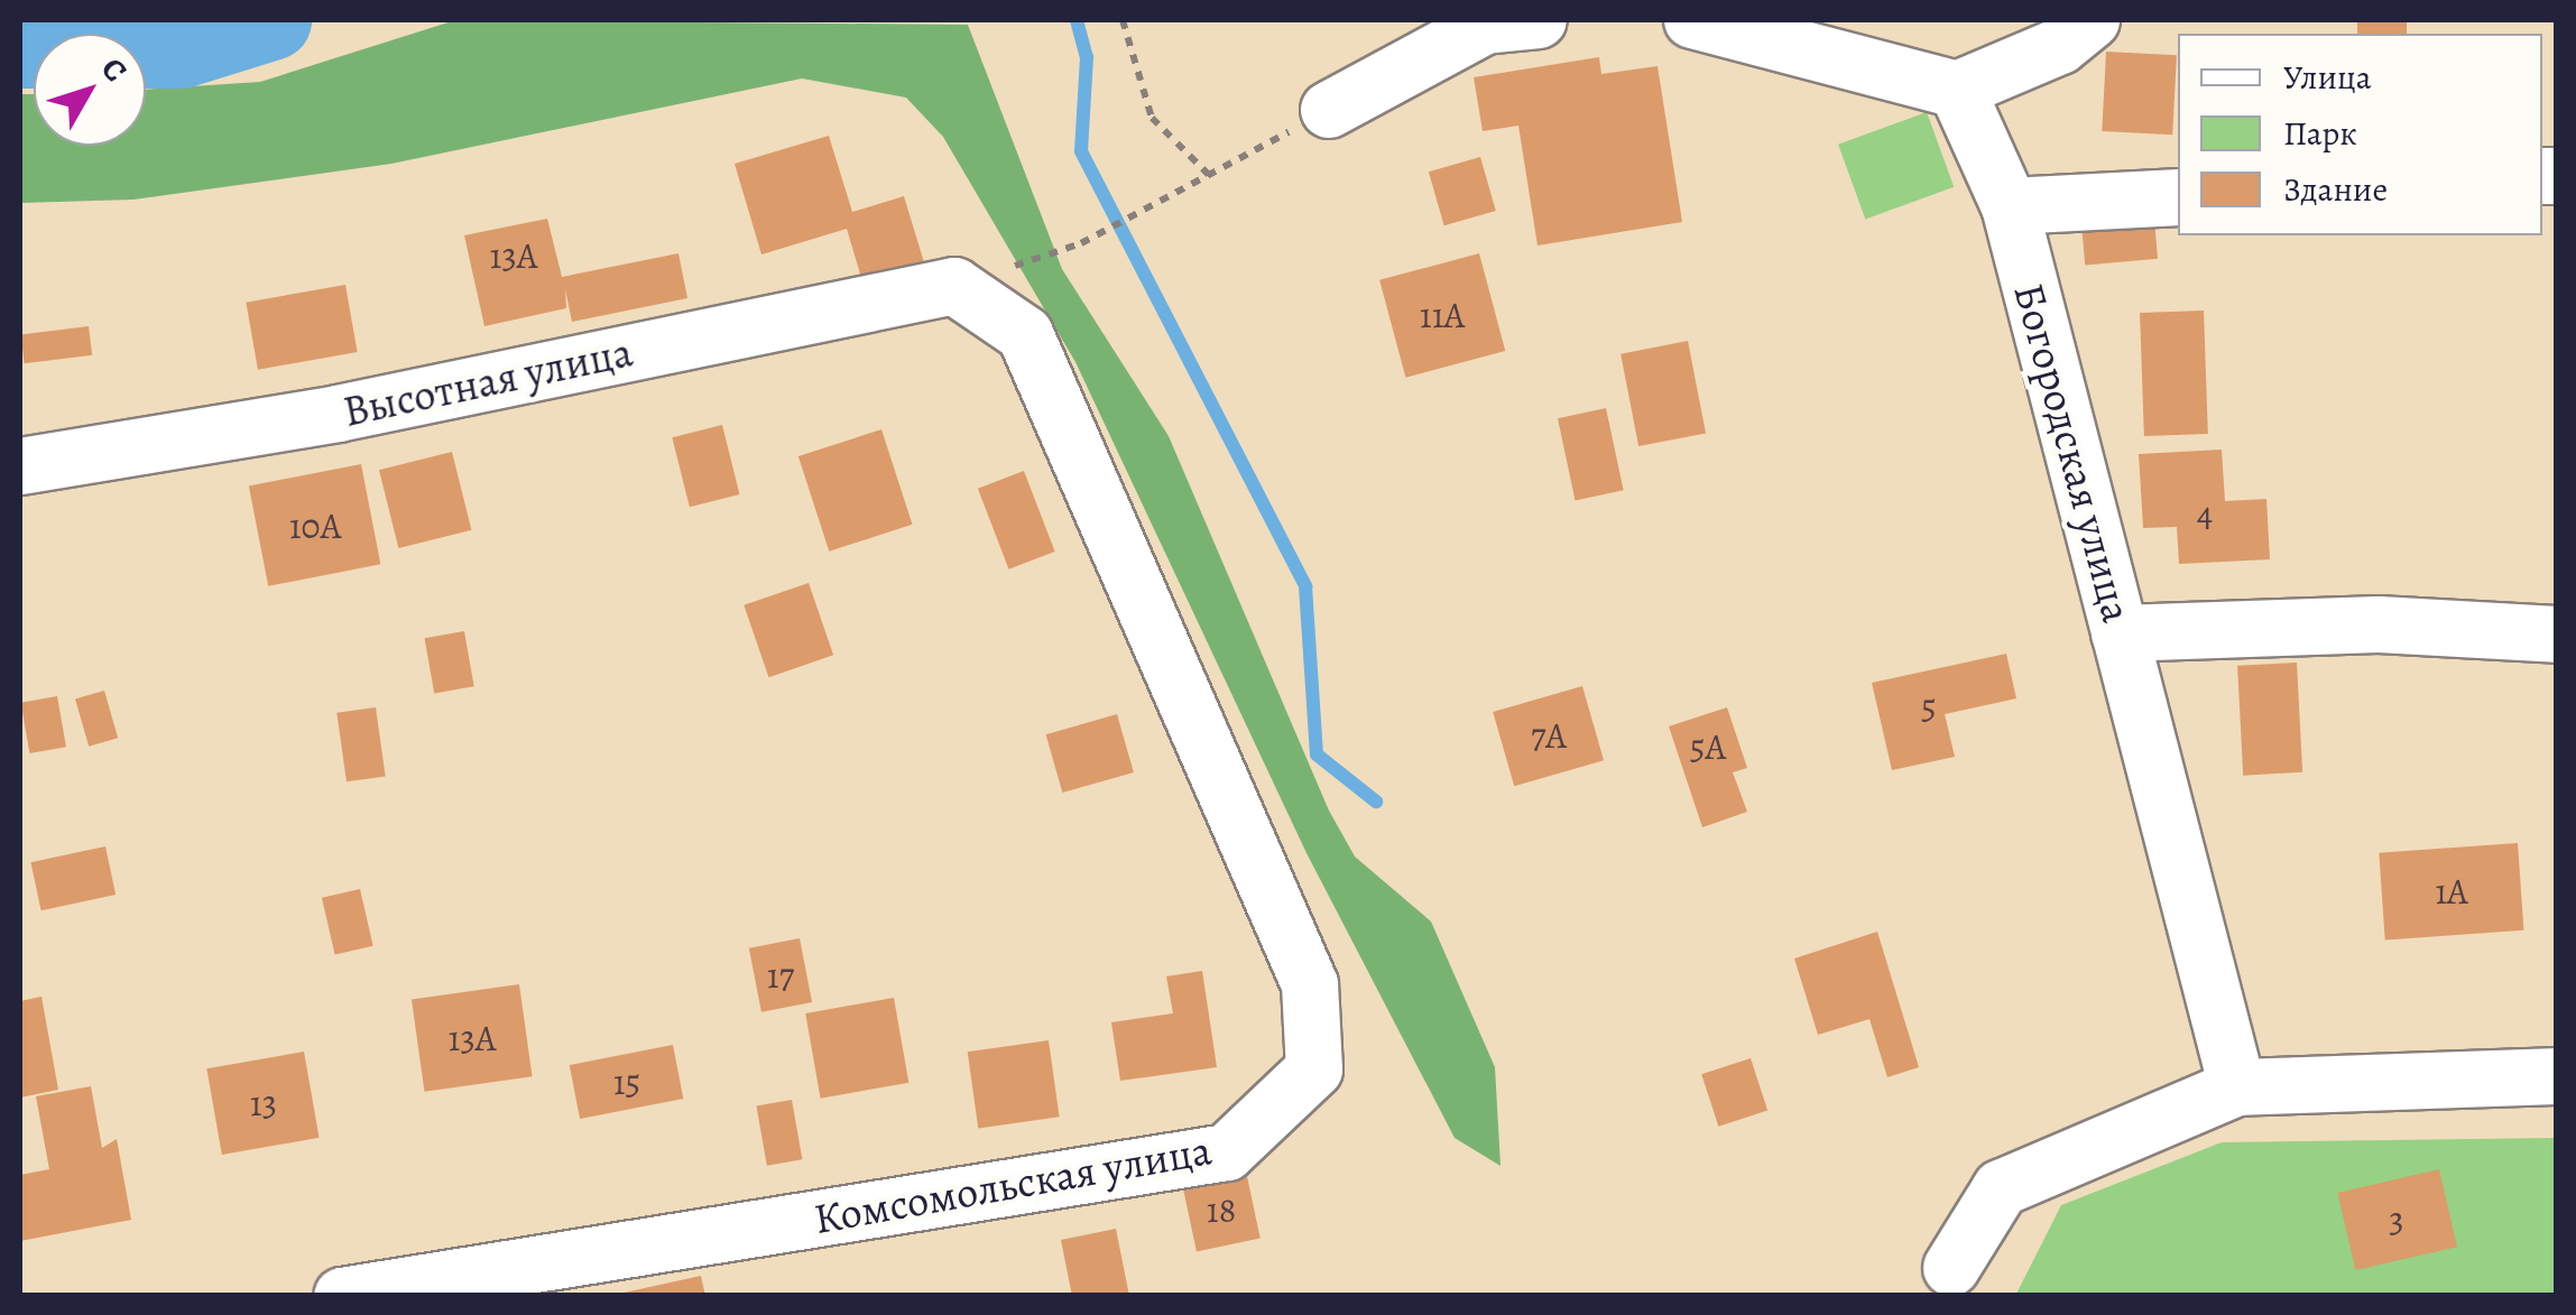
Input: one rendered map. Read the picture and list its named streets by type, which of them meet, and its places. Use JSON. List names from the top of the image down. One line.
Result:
{"streets":{"street":["Высотная улица","Богородская улица","Комсомольская улица"]},"crossings":[["Высотная улица","Комсомольская улица"]],"house_numbers":["13А","11А","4","10А","5","7А","5А","1А","17","13А","15","13","18","3"],"legend":["Улица","Парк","Здание"],"north":"top right"}
